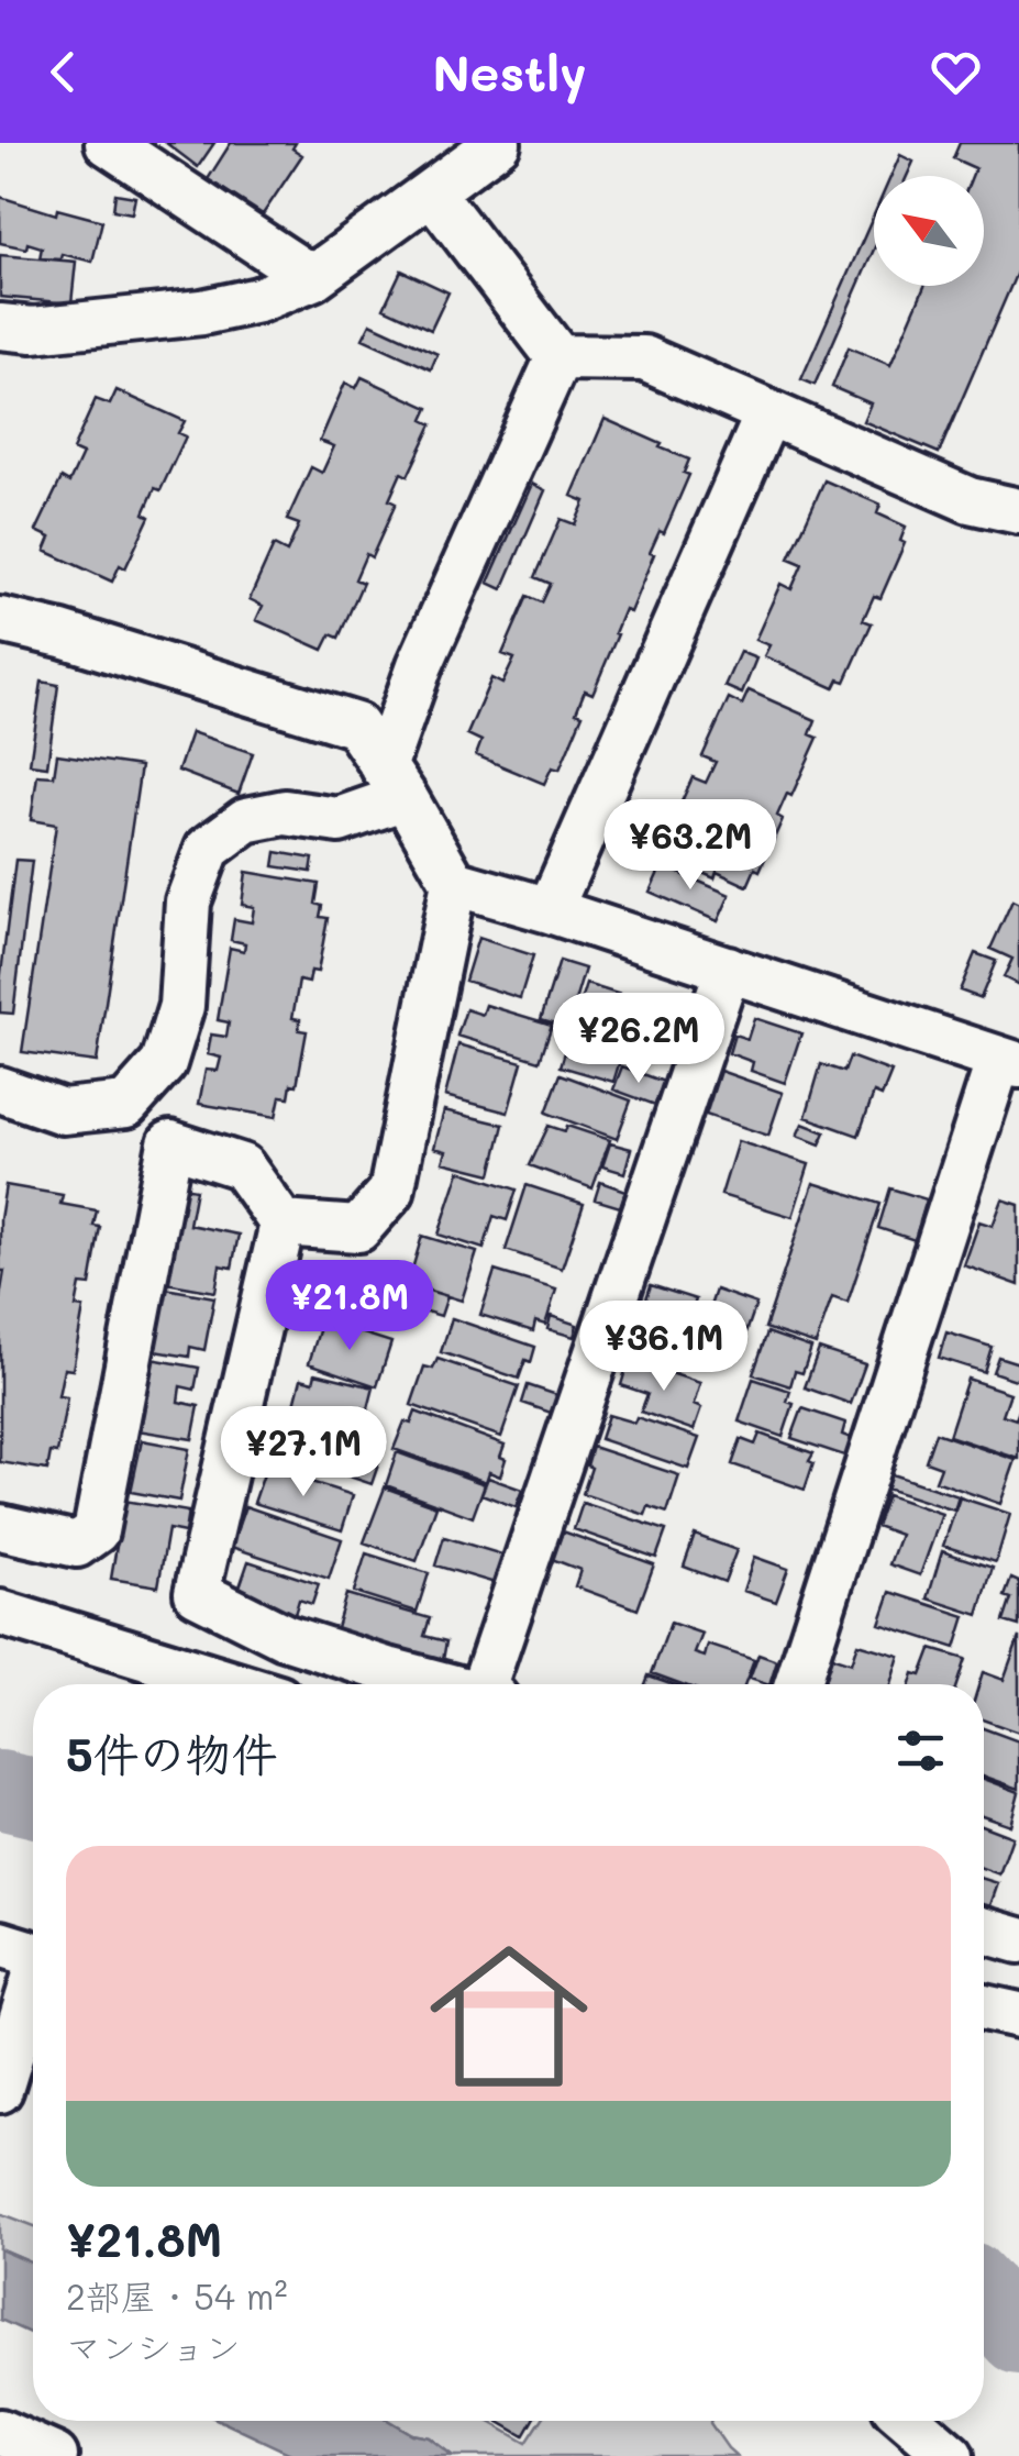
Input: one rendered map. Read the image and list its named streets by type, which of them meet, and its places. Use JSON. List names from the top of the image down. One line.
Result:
{"north":"top left","page":{"header":"Nestly","price":["¥63.2M","¥26.2M","¥21.8M","¥36.1M","¥27.1M"],"heading":"5件の物件","list":[{"name":"¥21.8M","note":"2部屋 · 54 m² · マンション"}]}}
